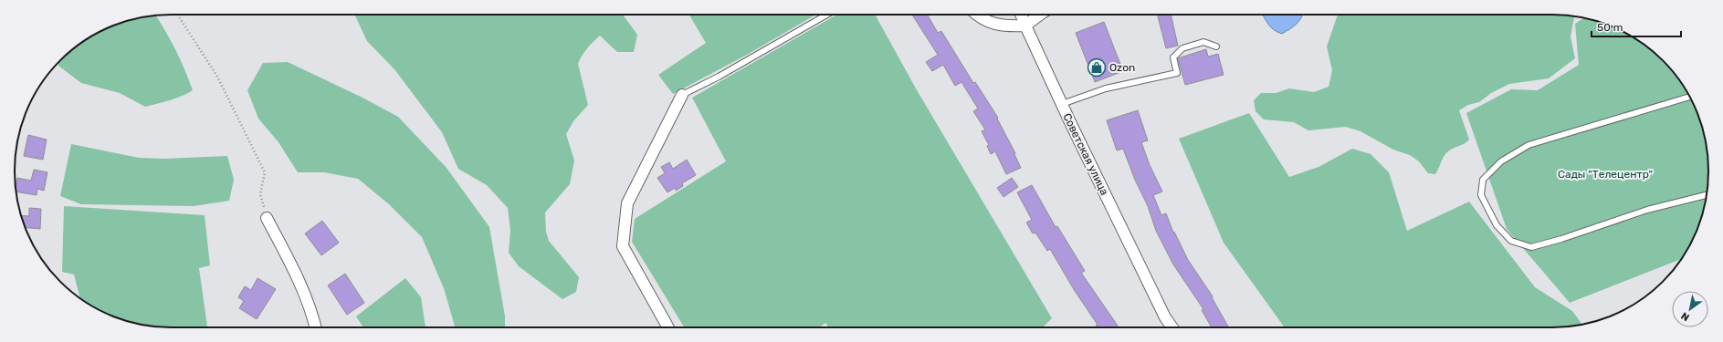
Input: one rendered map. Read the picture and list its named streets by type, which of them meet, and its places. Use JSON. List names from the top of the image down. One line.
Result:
{"streets":{"street":["Советская улица"]},"parks":["Сады \"Телецентр\""],"places":{"shop":["Ozon"]},"scale_bar":"50 m","north":"bottom left"}
